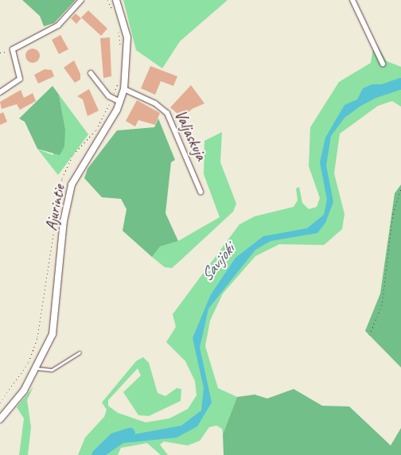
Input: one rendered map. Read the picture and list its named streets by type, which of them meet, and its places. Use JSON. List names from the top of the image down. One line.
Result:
{"streets":{"street":["Valjaskuja","Ajurintie"]},"crossings":[["Valjaskuja","Ajurintie"]],"water":["Savijoki"]}
